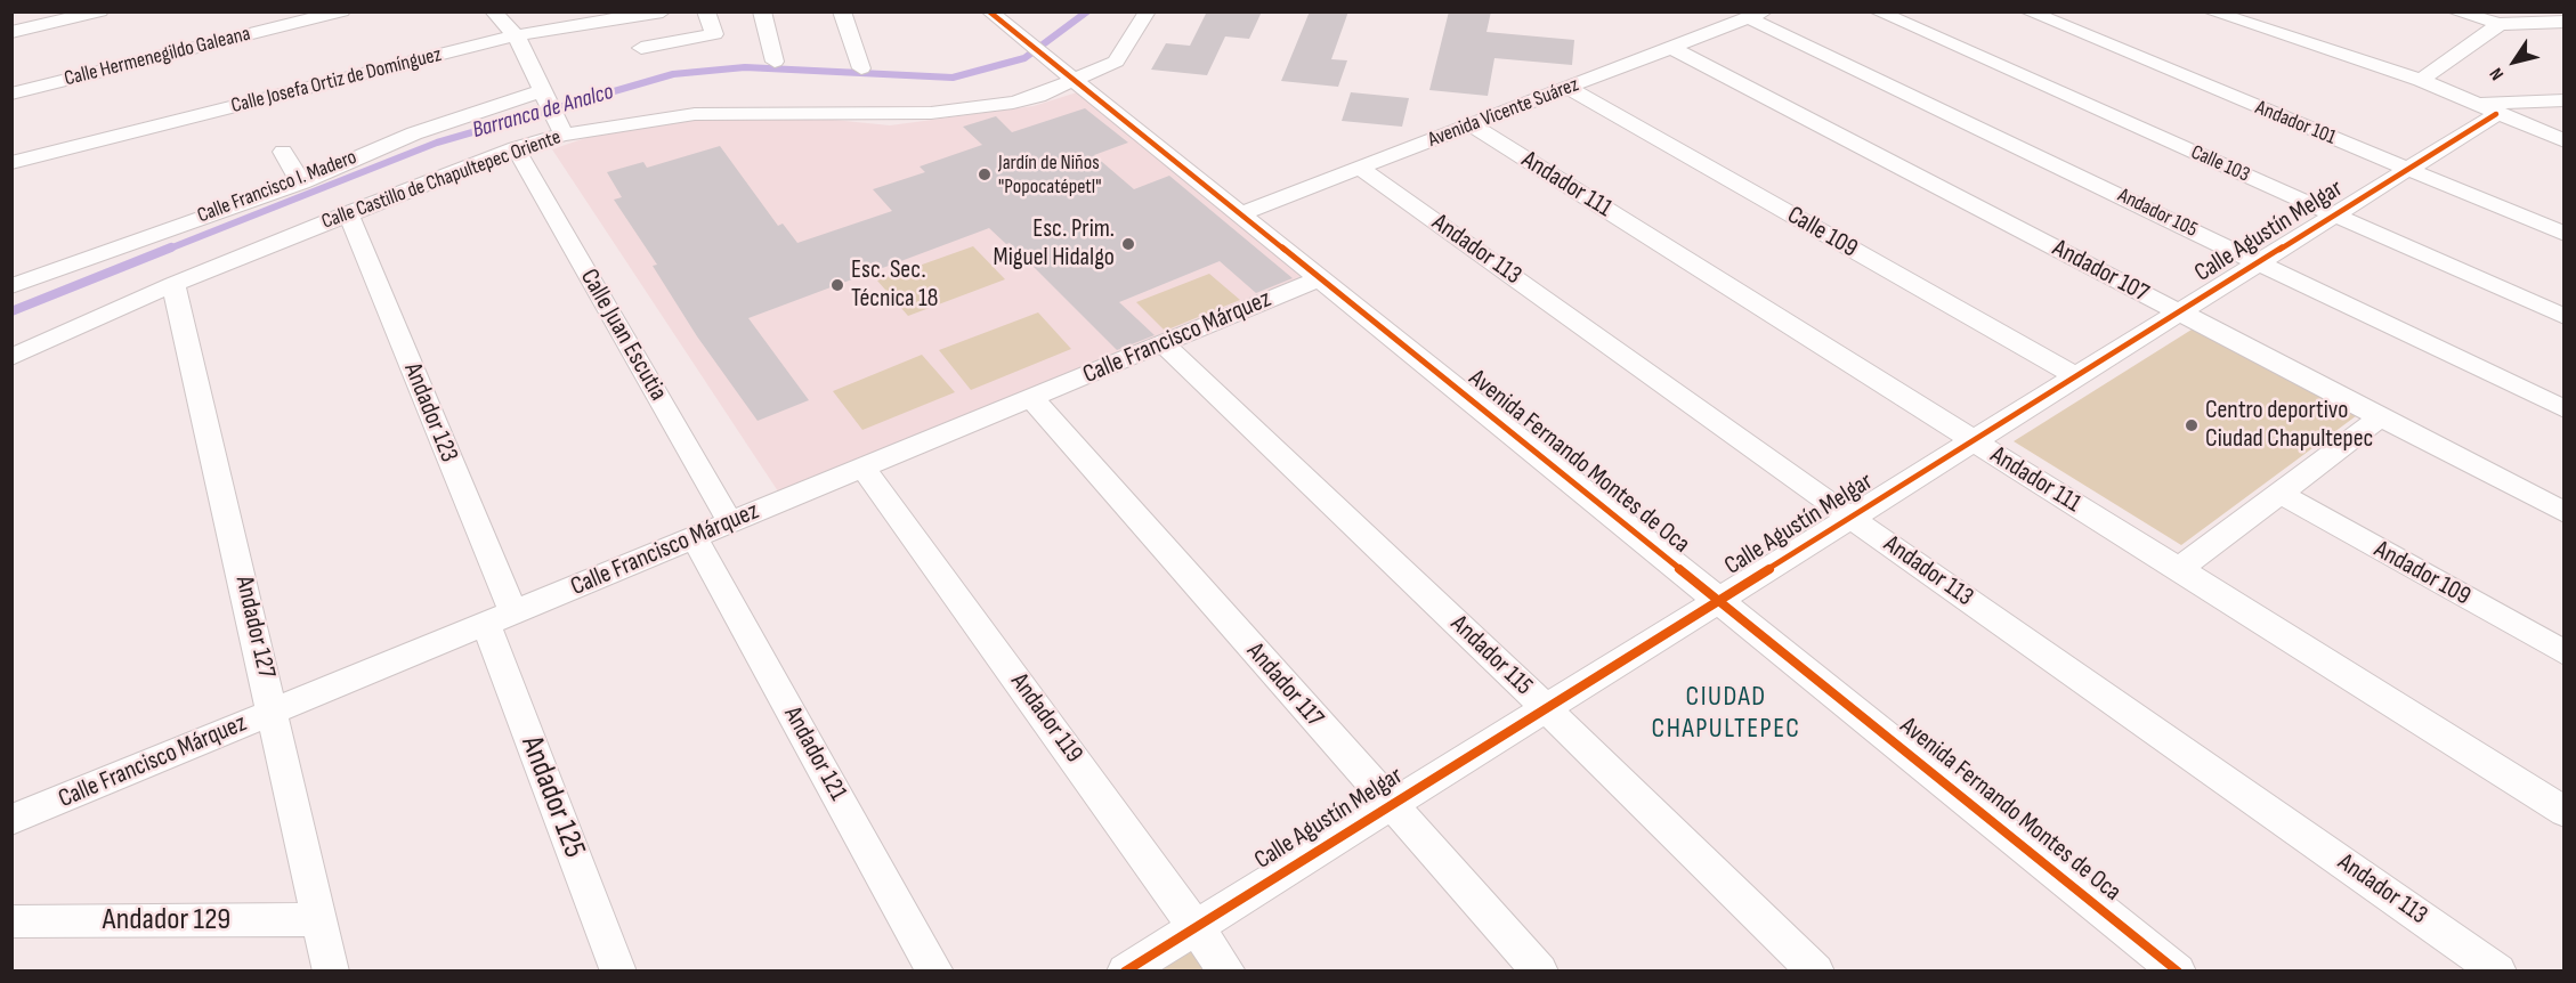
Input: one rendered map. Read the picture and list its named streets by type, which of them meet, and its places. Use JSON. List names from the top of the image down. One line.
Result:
{"streets":{"street":["Calle Hermenegildo Galeana","Calle Josefa Ortiz de Domínguez","Avenida Vicente Suárez","Andador 101","Calle 103","Calle Castillo de Chapultepec Oriente","Andador 111","Calle Francisco I. Madero","Andador 105","Calle Agustín Melgar","Calle 109","Andador 113","Andador 107","Calle Juan Escutia","Calle Francisco Márquez","Andador 123","Avenida Fernando Montes de Oca","Andador 109","Andador 127","Andador 115","Andador 117","Andador 119","Andador 121","Andador 125","Andador 129"]},"crossings":[["Avenida Vicente Suárez","Andador 111"],["Avenida Vicente Suárez","Andador 105"],["Avenida Vicente Suárez","Calle 109"],["Avenida Vicente Suárez","Andador 113"],["Avenida Vicente Suárez","Andador 107"],["Avenida Vicente Suárez","Avenida Fernando Montes de Oca"],["Andador 101","Calle Agustín Melgar"],["Calle 103","Calle Agustín Melgar"],["Calle Castillo de Chapultepec Oriente","Calle Francisco I. Madero"],["Calle Castillo de Chapultepec Oriente","Calle Juan Escutia"],["Calle Castillo de Chapultepec Oriente","Andador 123"],["Calle Castillo de Chapultepec Oriente","Avenida Fernando Montes de Oca"],["Calle Castillo de Chapultepec Oriente","Andador 127"],["Andador 111","Calle Agustín Melgar"],["Andador 105","Calle Agustín Melgar"],["Calle Agustín Melgar","Calle 109"],["Calle Agustín Melgar","Andador 113"],["Calle Agustín Melgar","Andador 107"],["Calle Agustín Melgar","Avenida Fernando Montes de Oca"],["Calle Agustín Melgar","Andador 115"],["Calle Agustín Melgar","Andador 117"],["Calle Agustín Melgar","Andador 119"],["Calle Juan Escutia","Calle Francisco Márquez"],["Calle Francisco Márquez","Andador 123"],["Calle Francisco Márquez","Avenida Fernando Montes de Oca"],["Calle Francisco Márquez","Andador 127"],["Calle Francisco Márquez","Andador 115"],["Calle Francisco Márquez","Andador 117"],["Calle Francisco Márquez","Andador 119"],["Calle Francisco Márquez","Andador 121"],["Calle Francisco Márquez","Andador 125"],["Andador 123","Andador 125"],["Andador 127","Andador 129"]],"districts":["CIUDAD CHAPULTEPEC"],"water":["Barranca de Analco"],"places":["Jardín de Niños \"Popocatépetl\"","Esc. Prim. Miguel Hidalgo","Esc. Sec. Técnica 18","Centro deportivo Ciudad Chapultepec"],"north":"bottom left"}
